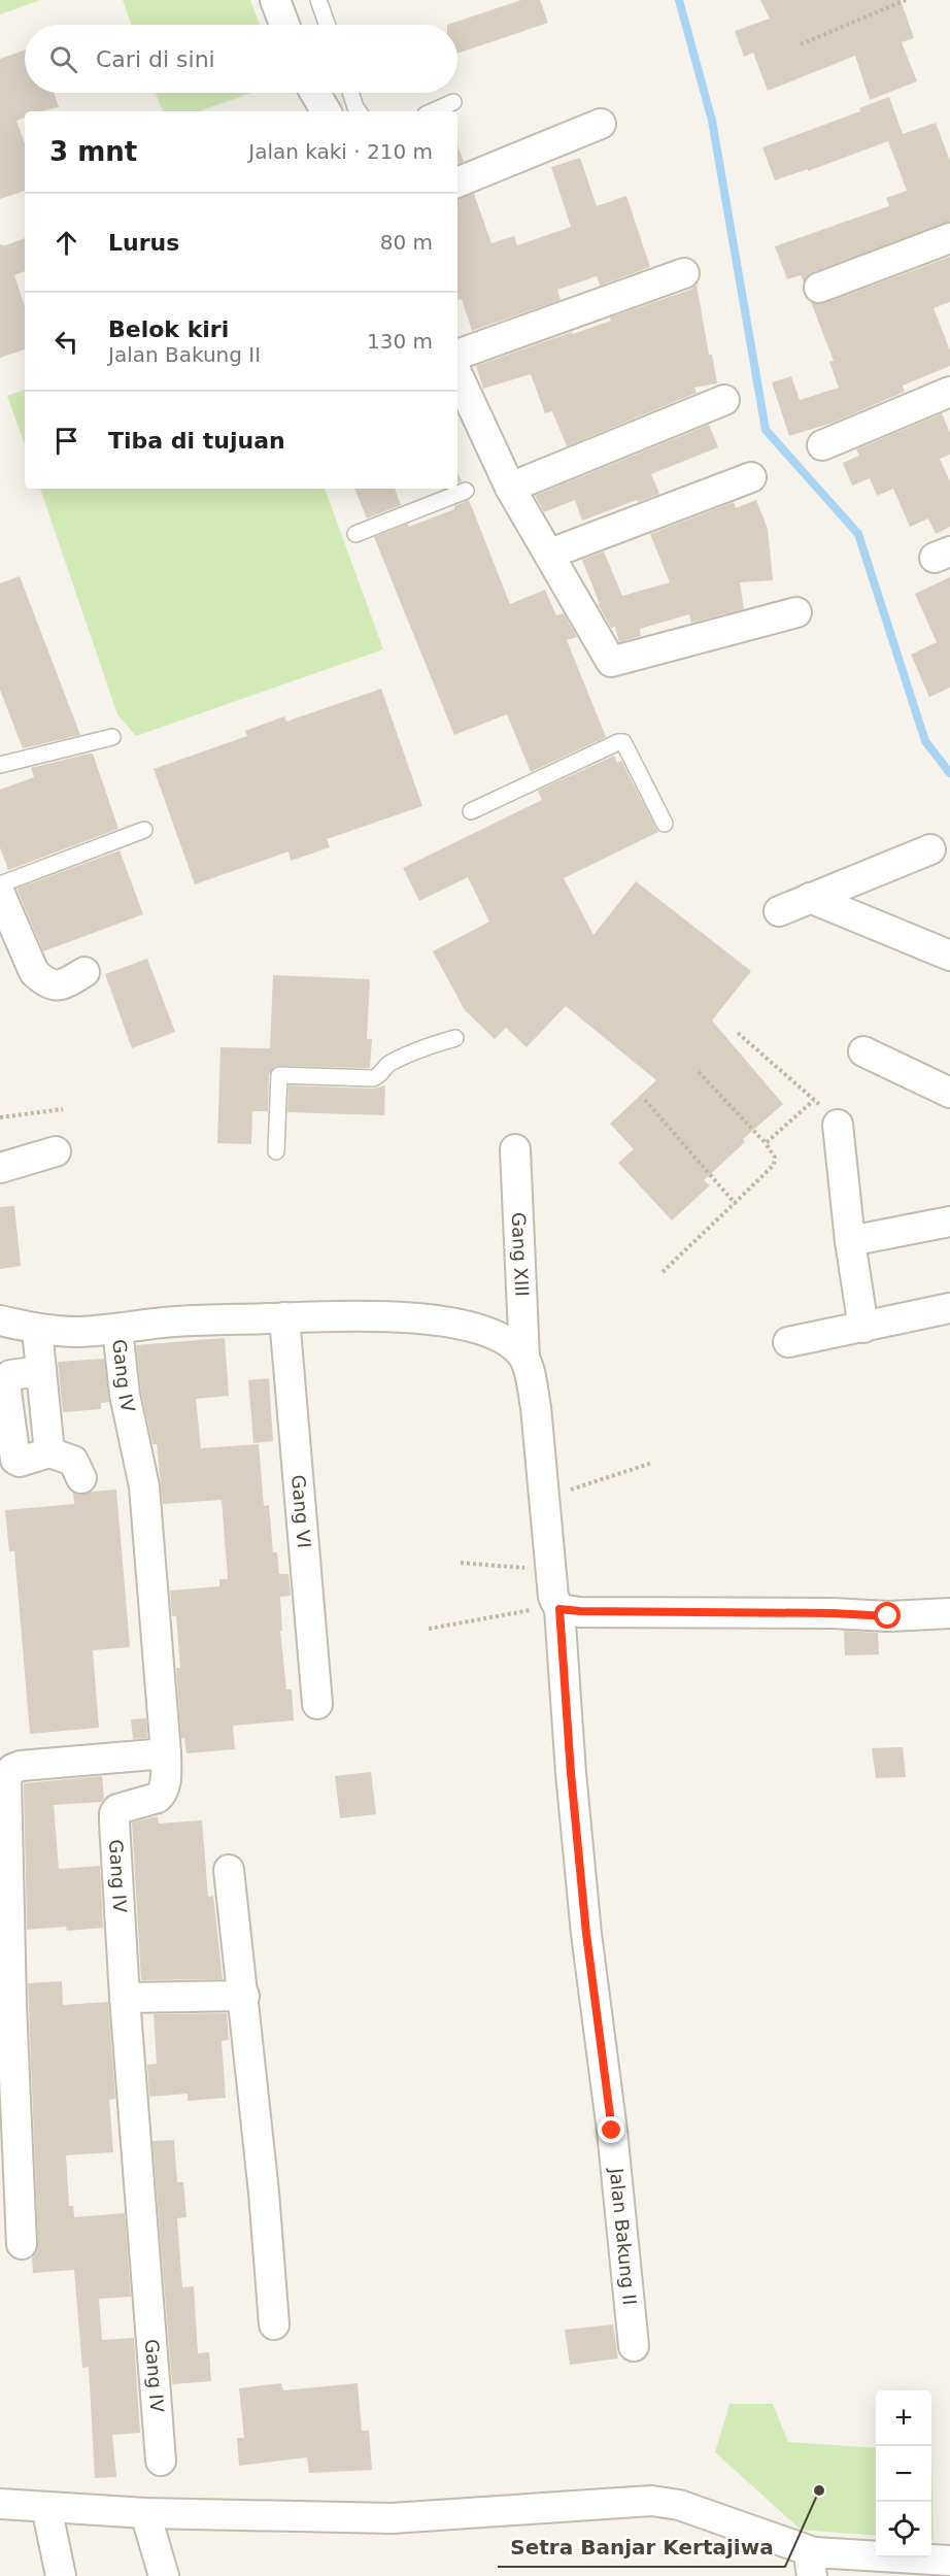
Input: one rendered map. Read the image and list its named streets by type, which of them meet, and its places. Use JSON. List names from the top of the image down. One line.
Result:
{"streets":{"street":["Gang XIII","Gang IV","Gang VI","Jalan Bakung II"]},"crossings":[["Gang XIII","Jalan Bakung II"]],"places":["Setra Banjar Kertajiwa"],"page":{"search":"Cari di sini","heading":["3 mnt","Jalan kaki · 210 m"],"list":[["Lurus","80 m"],["Belok kiri","Jalan Bakung II","130 m"],"Tiba di tujuan"],"map_buttons":["+","−"]}}
